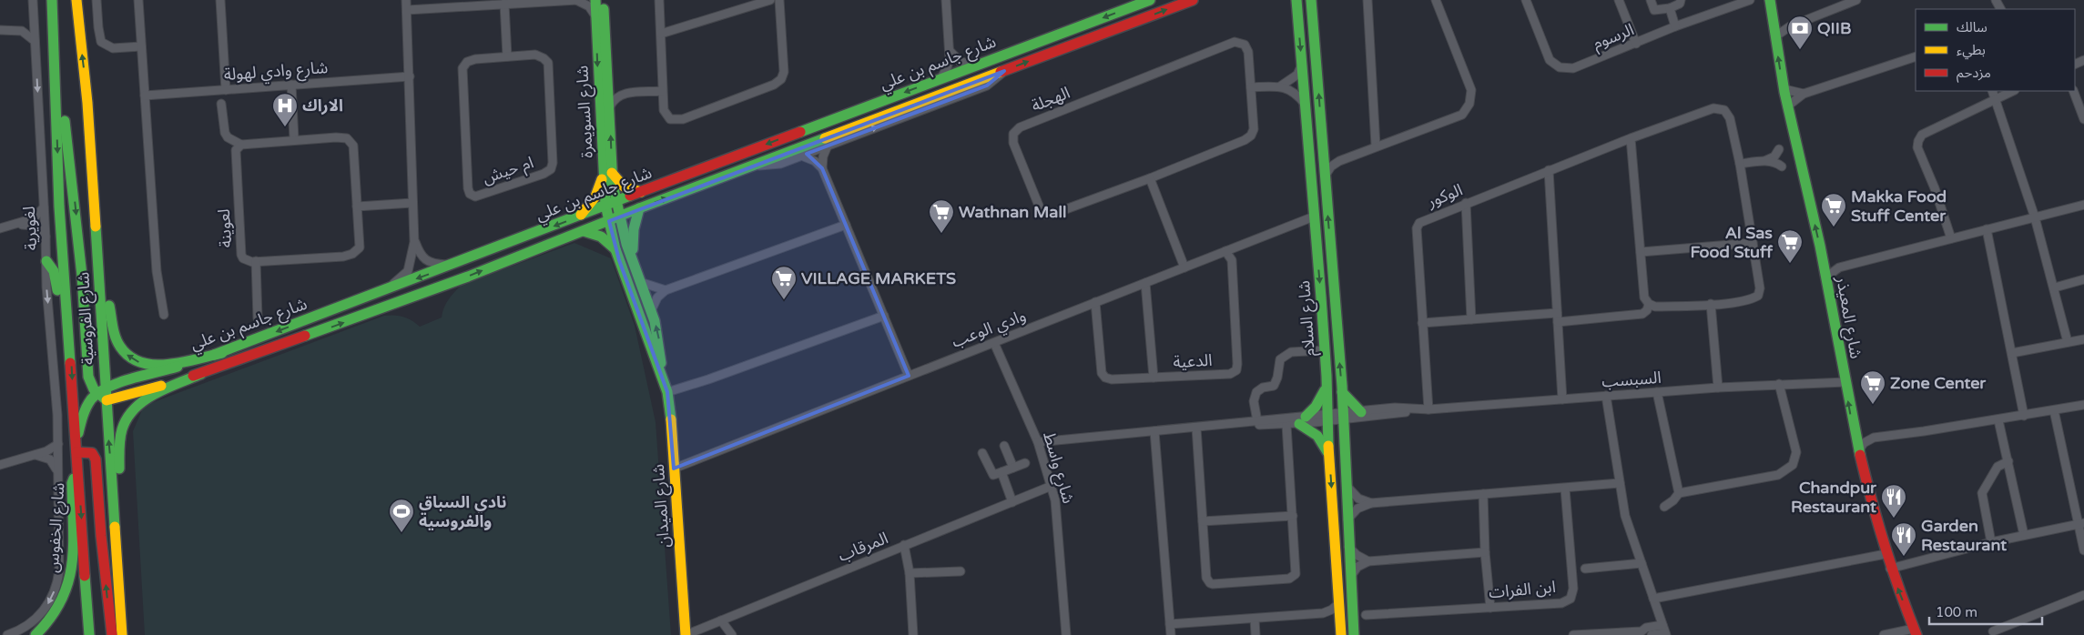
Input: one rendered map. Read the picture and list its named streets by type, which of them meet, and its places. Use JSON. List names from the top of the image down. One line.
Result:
{"streets":{"main road":["شارع جاسم بن علي","شارع السويمرة","شارع المعيذر","شارع الفروسية","شارع السلام","شارع الميدان","شارع الخفوس"],"street":["الرسوم","شارع وادي لهولة","الهجلة","ام حيش","الوكور","لغويرية","لعوينة","وادي الوعب","الدعية","السبسب","شارع واسط","المرقاب","ابن الفرات"]},"crossings":[["شارع جاسم بن علي","شارع السويمرة"],["شارع جاسم بن علي","شارع الفروسية"],["شارع جاسم بن علي","شارع الميدان"],["شارع السويمرة","شارع الميدان"],["الوكور","السبسب"],["شارع المعيذر","السبسب"],["شارع الفروسية","شارع الخفوس"],["شارع السلام","وادي الوعب"],["شارع السلام","السبسب"],["وادي الوعب","الدعية"],["وادي الوعب","شارع واسط"],["وادي الوعب","شارع الميدان"],["السبسب","شارع واسط"],["شارع واسط","المرقاب"],["شارع الميدان","المرقاب"]],"one_way":["لغويرية","شارع المعيذر"],"places":{"bank":["QIIB"],"hospital":["الاراك"],"supermarket":["Makka Food Stuff Center","Wathnan Mall","Al Sas Food Stuff","VILLAGE MARKETS","Zone Center"],"restaurant":["Chandpur Restaurant","Garden Restaurant"],"sports":["نادي السباق والفروسية"]},"legend":["سالك","بطيء","مزدحم"],"scale_bar":"100 m"}
